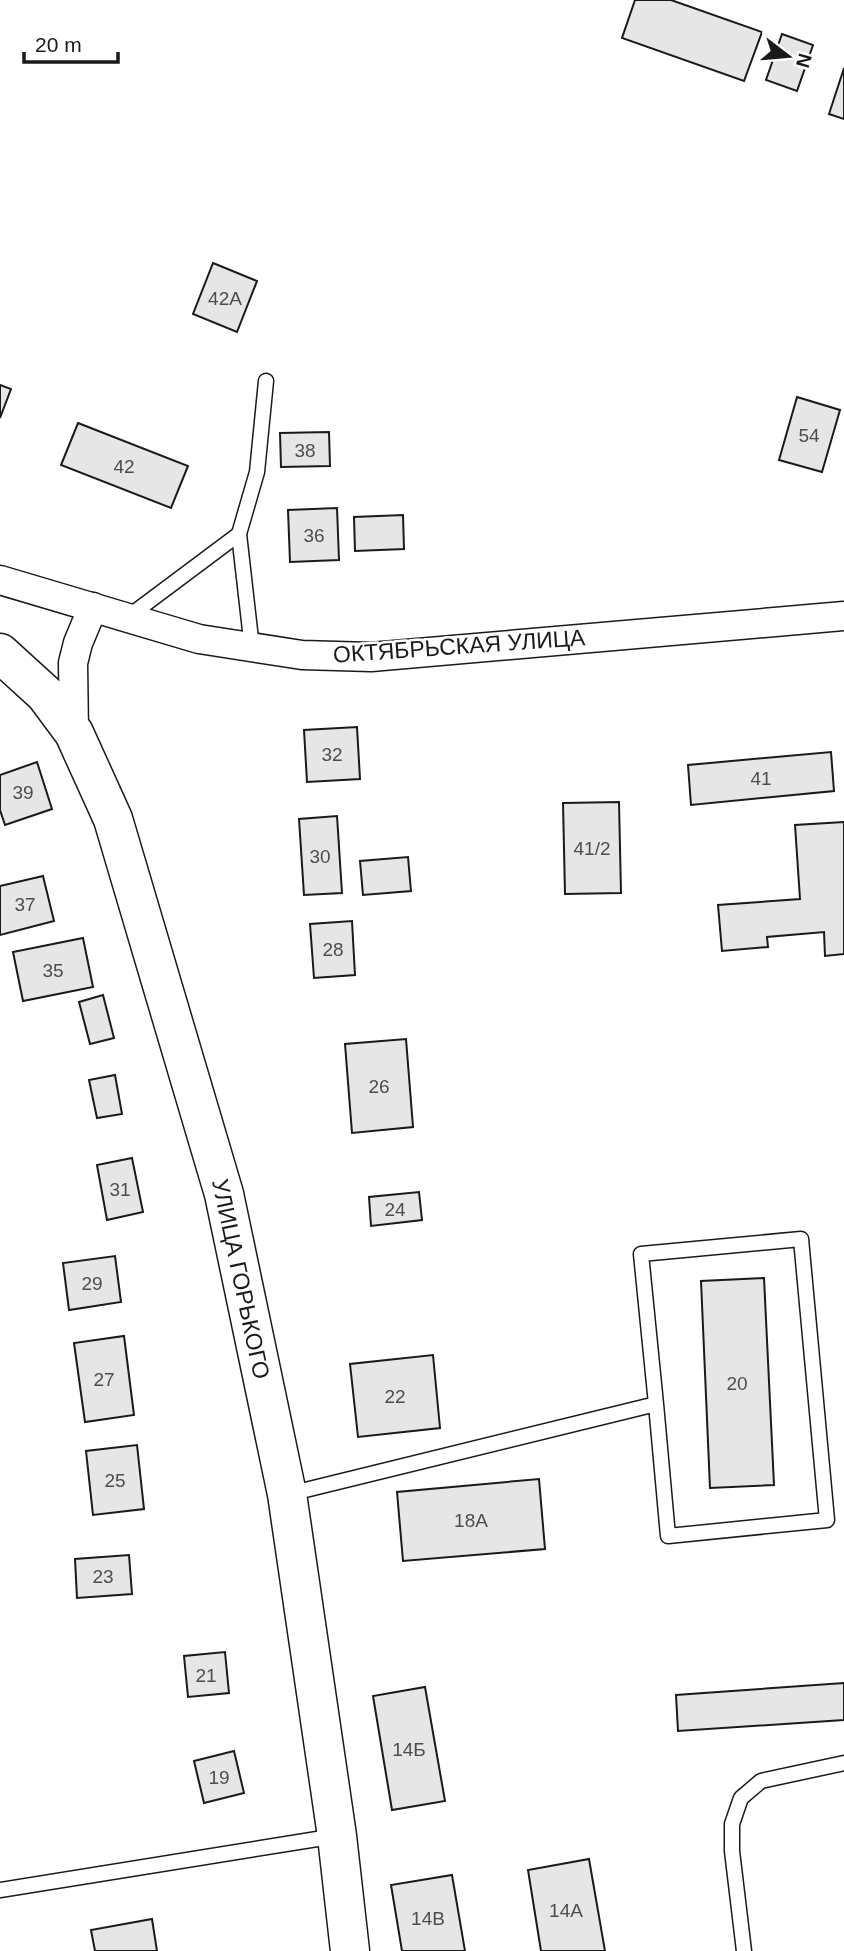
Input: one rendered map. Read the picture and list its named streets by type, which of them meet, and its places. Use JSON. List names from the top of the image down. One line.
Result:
{"streets":{"main road":["УЛИЦА ГОРЬКОГО"],"street":["ОКТЯБРЬСКАЯ УЛИЦА"]},"house_numbers":["42А","54","38","42","36","32","41","39","41/2","30","37","28","35","26","31","24","29","27","20","22","25","18А","23","21","14Б","19","14А","14В"],"scale_bar":"20 m","north":"right"}
